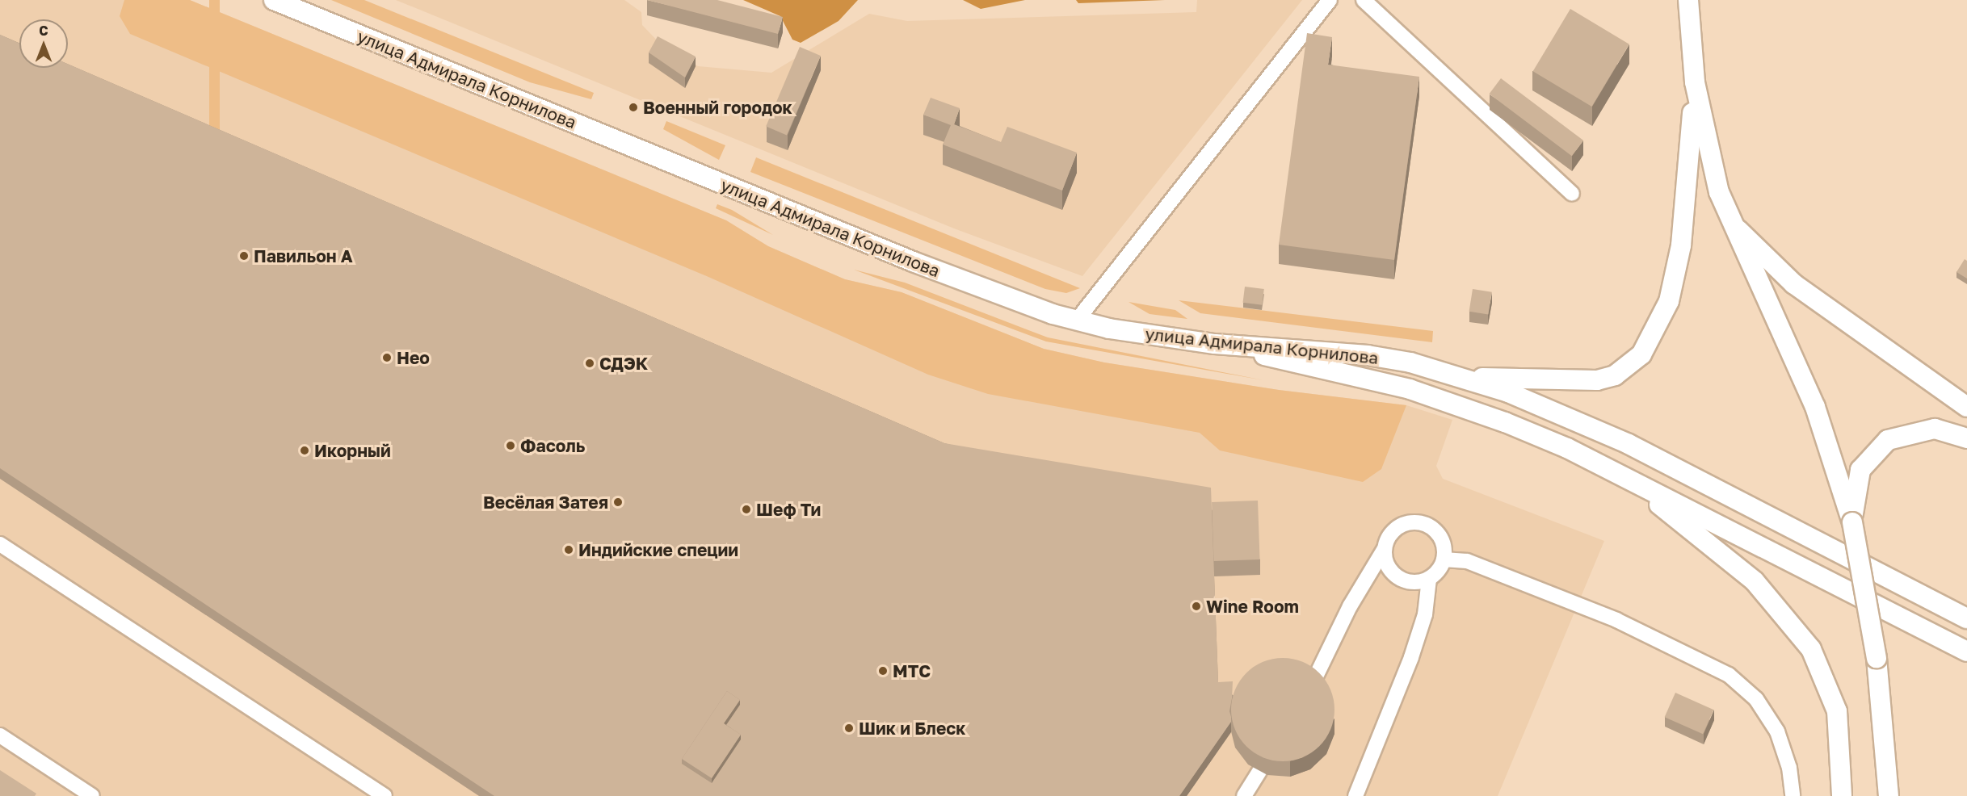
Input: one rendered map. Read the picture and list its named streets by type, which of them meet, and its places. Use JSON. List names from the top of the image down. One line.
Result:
{"streets":{"main road":["улица Адмирала Корнилова"]},"places":["Военный городок","Павильон А","Нео","СДЭК","Фасоль","Икорный","Весёлая Затея","Шеф Ти","Индийские специи","Wine Room","МТС","Шик и Блеск"],"north":"top"}
